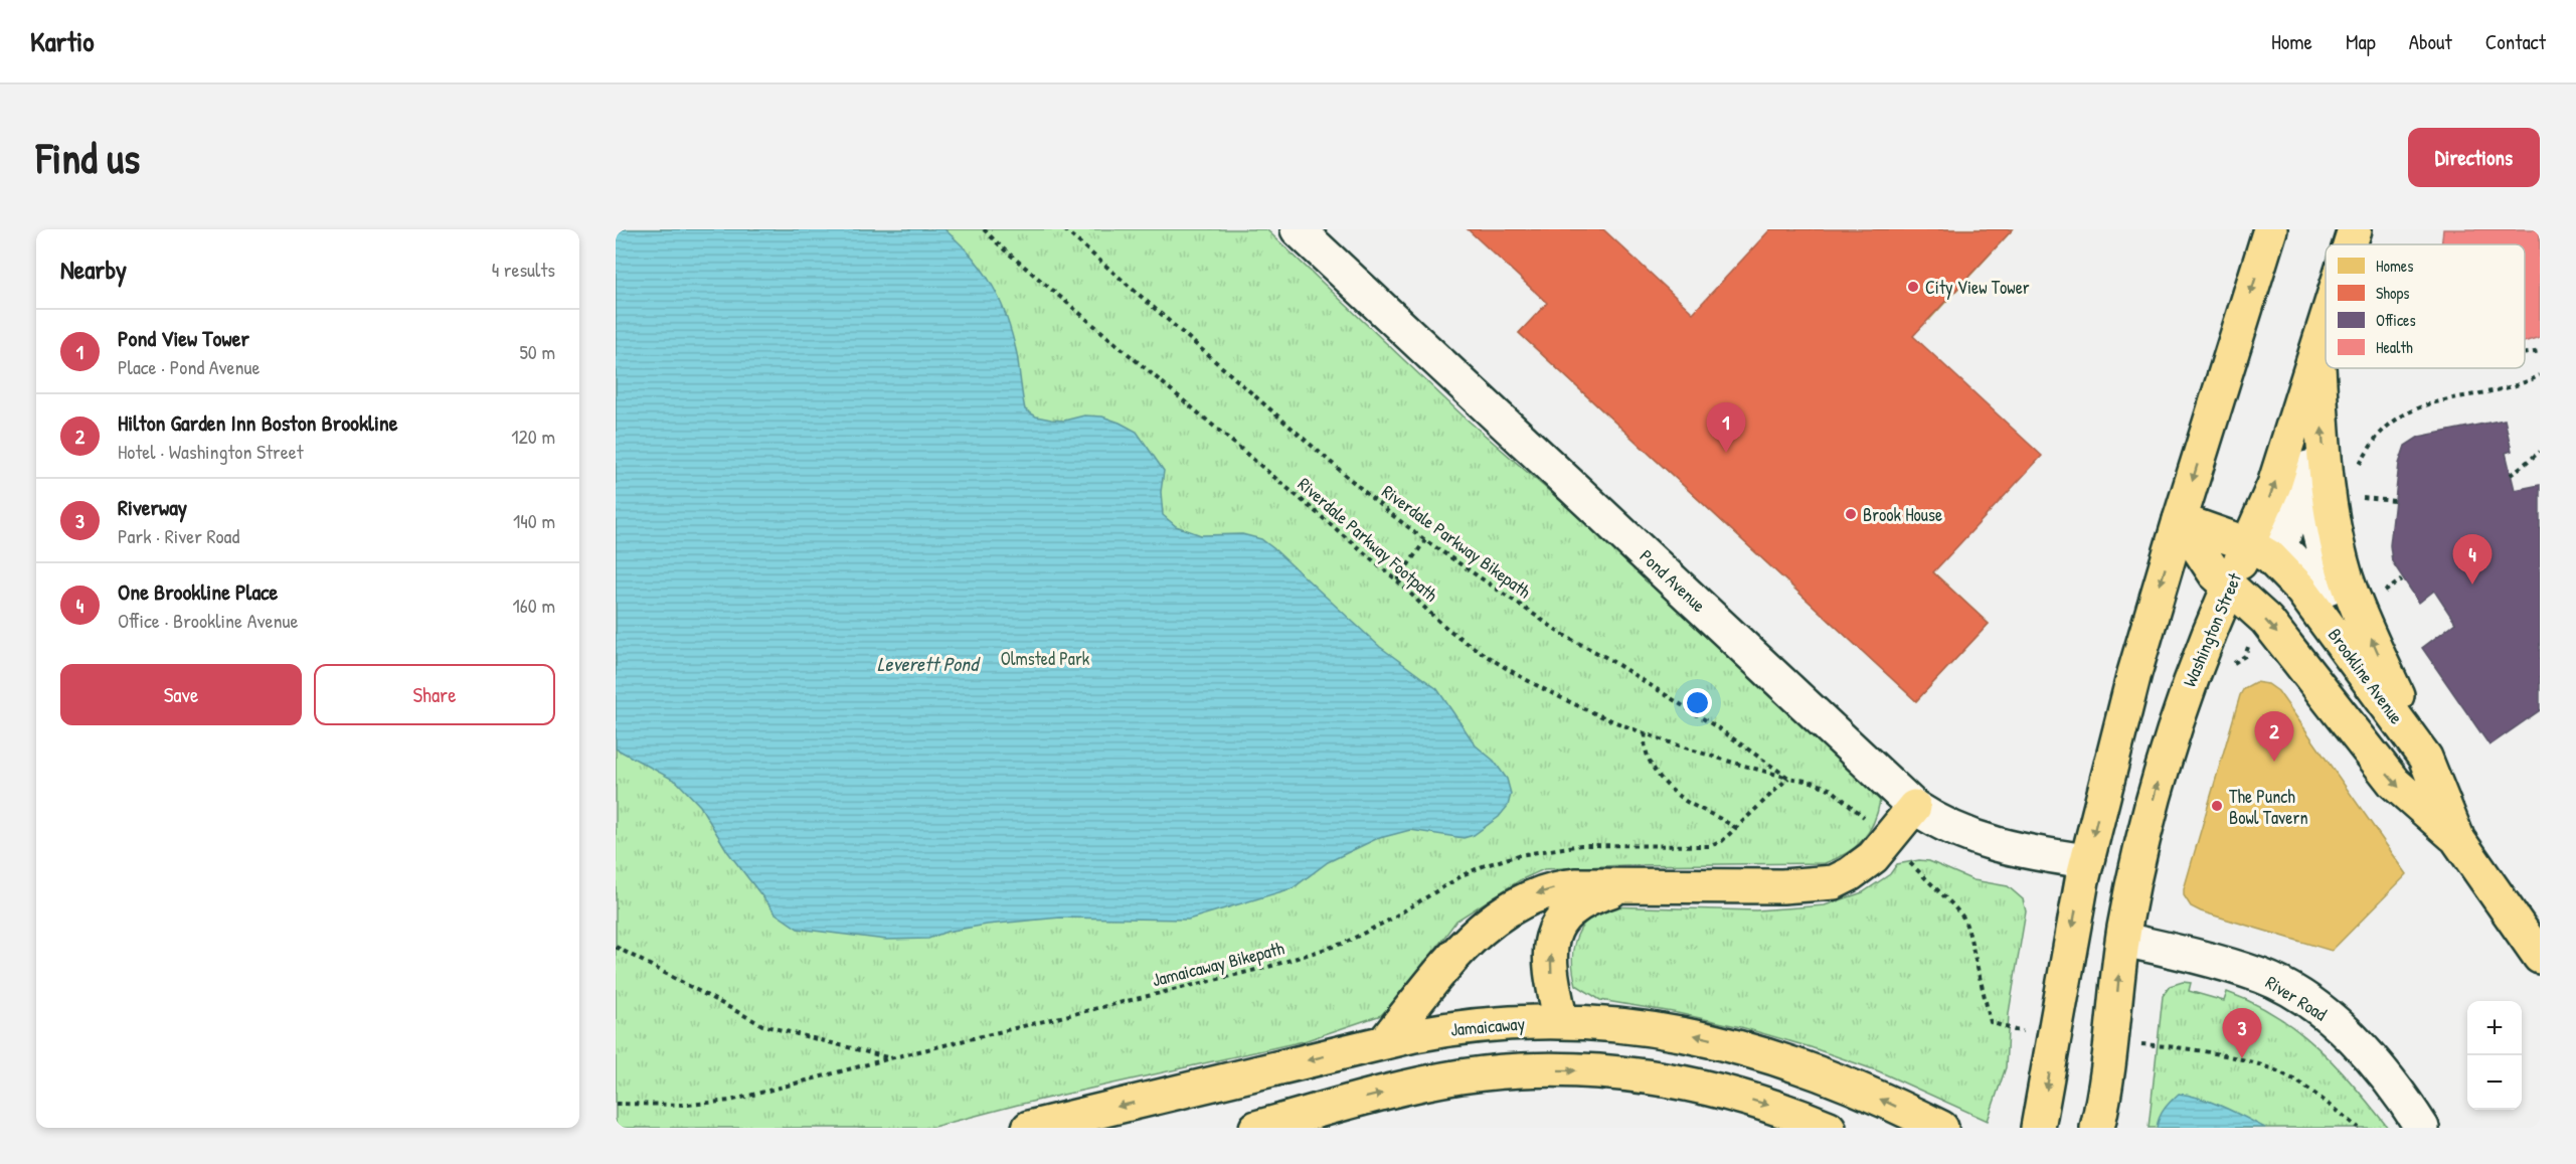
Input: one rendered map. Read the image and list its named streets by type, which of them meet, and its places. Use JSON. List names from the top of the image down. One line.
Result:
{"streets":{"main road":["Pond Avenue","Washington Street","Brookline Avenue","River Road","Jamaicaway"],"path":["Riverdale Parkway Footpath","Riverdale Parkway Bikepath","Jamaicaway Bikepath"]},"crossings":[["Riverdale Parkway Footpath","Riverdale Parkway Bikepath"],["Riverdale Parkway Footpath","Jamaicaway Bikepath"],["Riverdale Parkway Bikepath","Jamaicaway Bikepath"],["Washington Street","Brookline Avenue"],["Washington Street","River Road"]],"water":["Leverett Pond"],"parks":["Olmsted Park"],"places":["City View Tower","Brook House","The Punch Bowl Tavern"],"legend":["Homes","Shops","Offices","Health"],"page":{"header":"Kartio","nav":["Home","Map","About","Contact"],"buttons":["Directions",["Save","Share"]],"title":"Find us","heading":["Nearby","4 results"],"list":[{"mark":"1","name":"Pond View Tower","note":"Place · Pond Avenue","value":"50 m"},{"mark":"2","name":"Hilton Garden Inn Boston Brookline","note":"Hotel · Washington Street","value":"120 m"},{"mark":"3","name":"Riverway","note":"Park · River Road","value":"140 m"},{"mark":"4","name":"One Brookline Place","note":"Office · Brookline Avenue","value":"160 m"}],"pins":["1","4","2","3"],"map_buttons":["+","−"]}}
